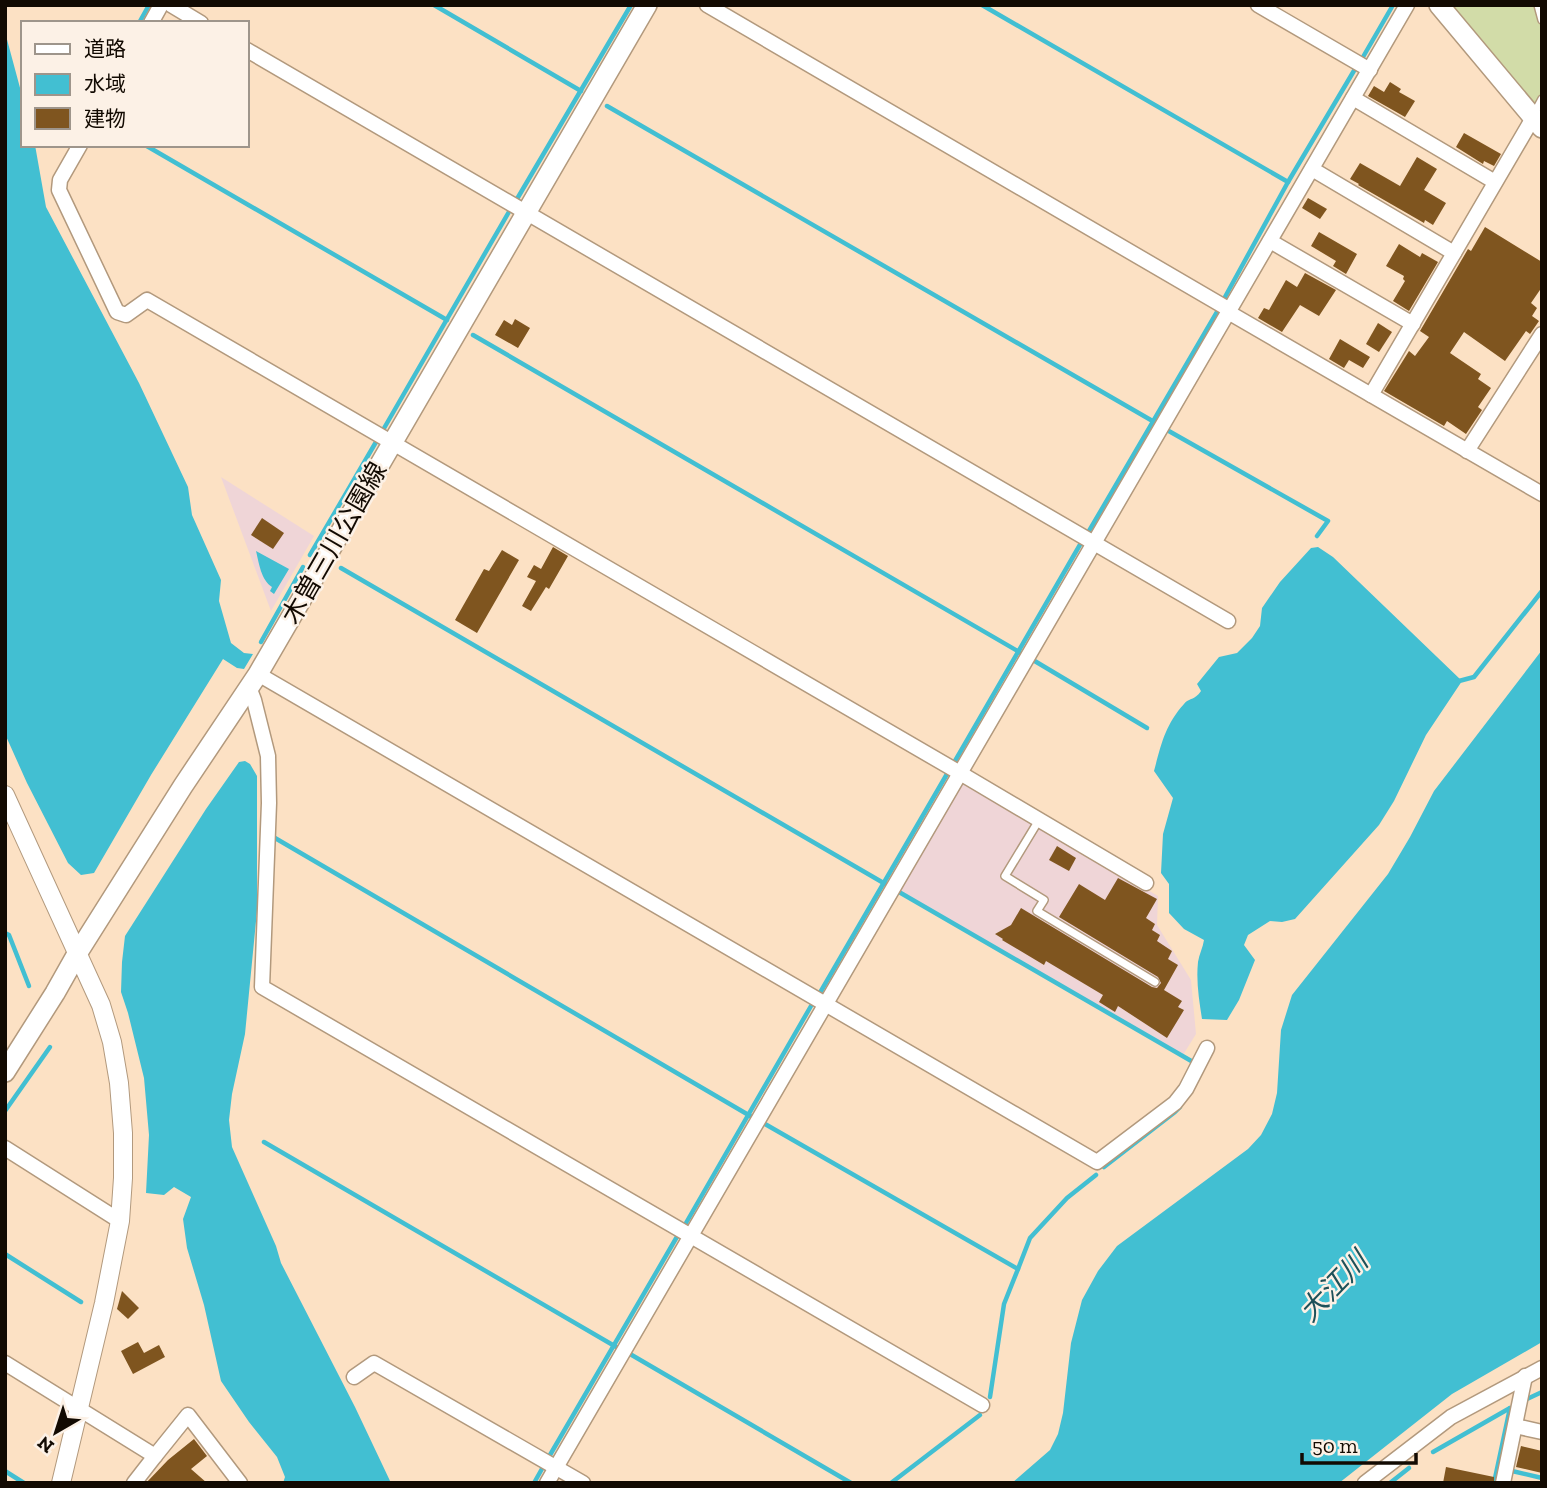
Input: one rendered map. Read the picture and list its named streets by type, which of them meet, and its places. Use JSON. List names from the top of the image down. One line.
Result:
{"streets":{"main road":["木曽三川公園線"]},"water":["大江川"],"legend":["道路","水域","建物"],"scale_bar":"50 m","north":"bottom left"}
